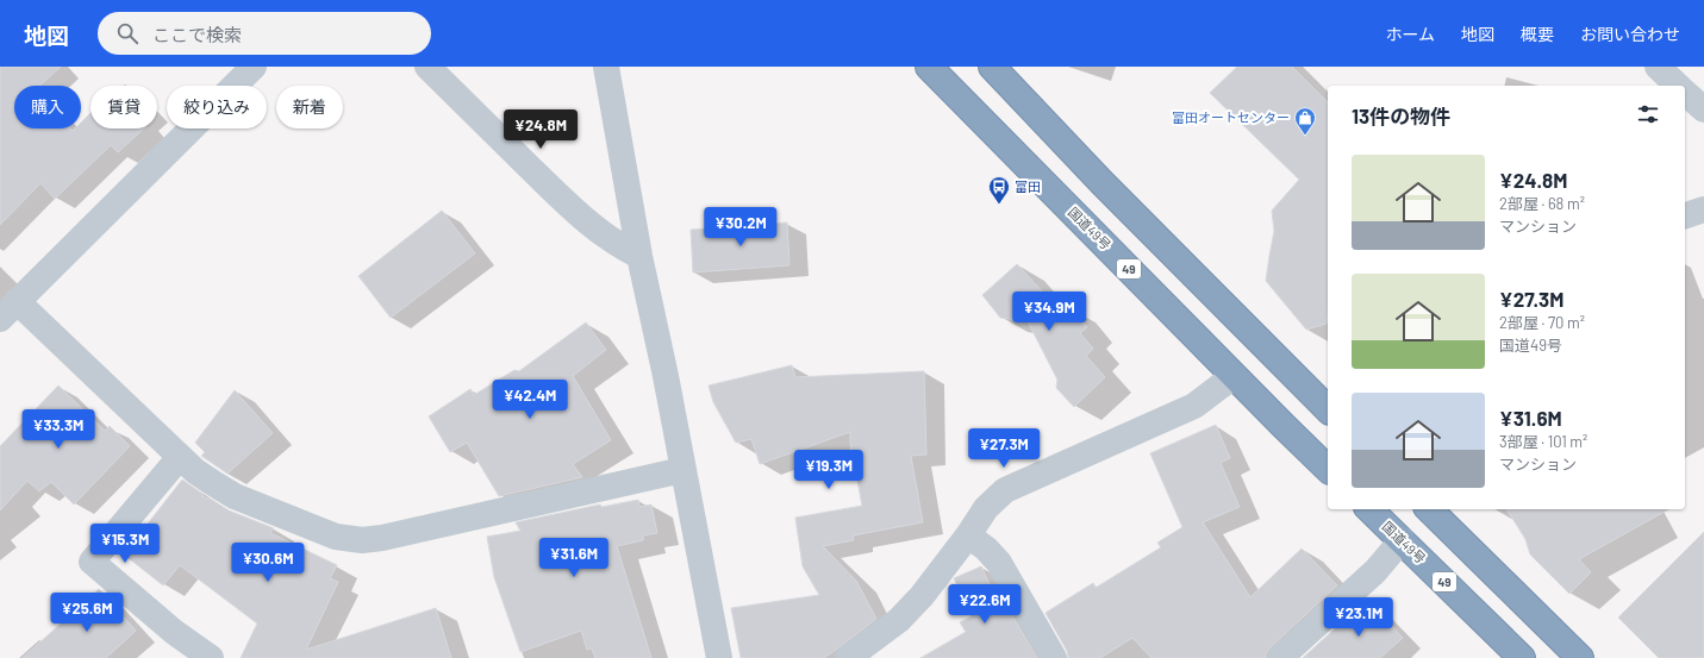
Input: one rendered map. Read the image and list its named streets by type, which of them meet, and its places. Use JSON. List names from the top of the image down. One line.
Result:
{"streets":{"highway":["国道49号","49"]},"places":{"shop":["富田オートセンター"],"bus stop":["富田"]},"page":{"header":"地図","search":"ここで検索","nav":["ホーム","地図","概要","お問い合わせ"],"chip":["購入","賃貸","絞り込み","新着"],"heading":"13件の物件","price":["¥24.8M","¥30.2M","¥34.9M","¥42.4M","¥33.3M","¥27.3M","¥19.3M","¥15.3M","¥31.6M","¥30.6M","¥22.6M","¥25.6M","¥23.1M"],"list":[{"name":"¥24.8M","note":"2部屋 · 68 m² · マンション"},{"name":"¥27.3M","note":"2部屋 · 70 m² · 国道49号"},{"name":"¥31.6M","note":"3部屋 · 101 m² · マンション"}]}}
